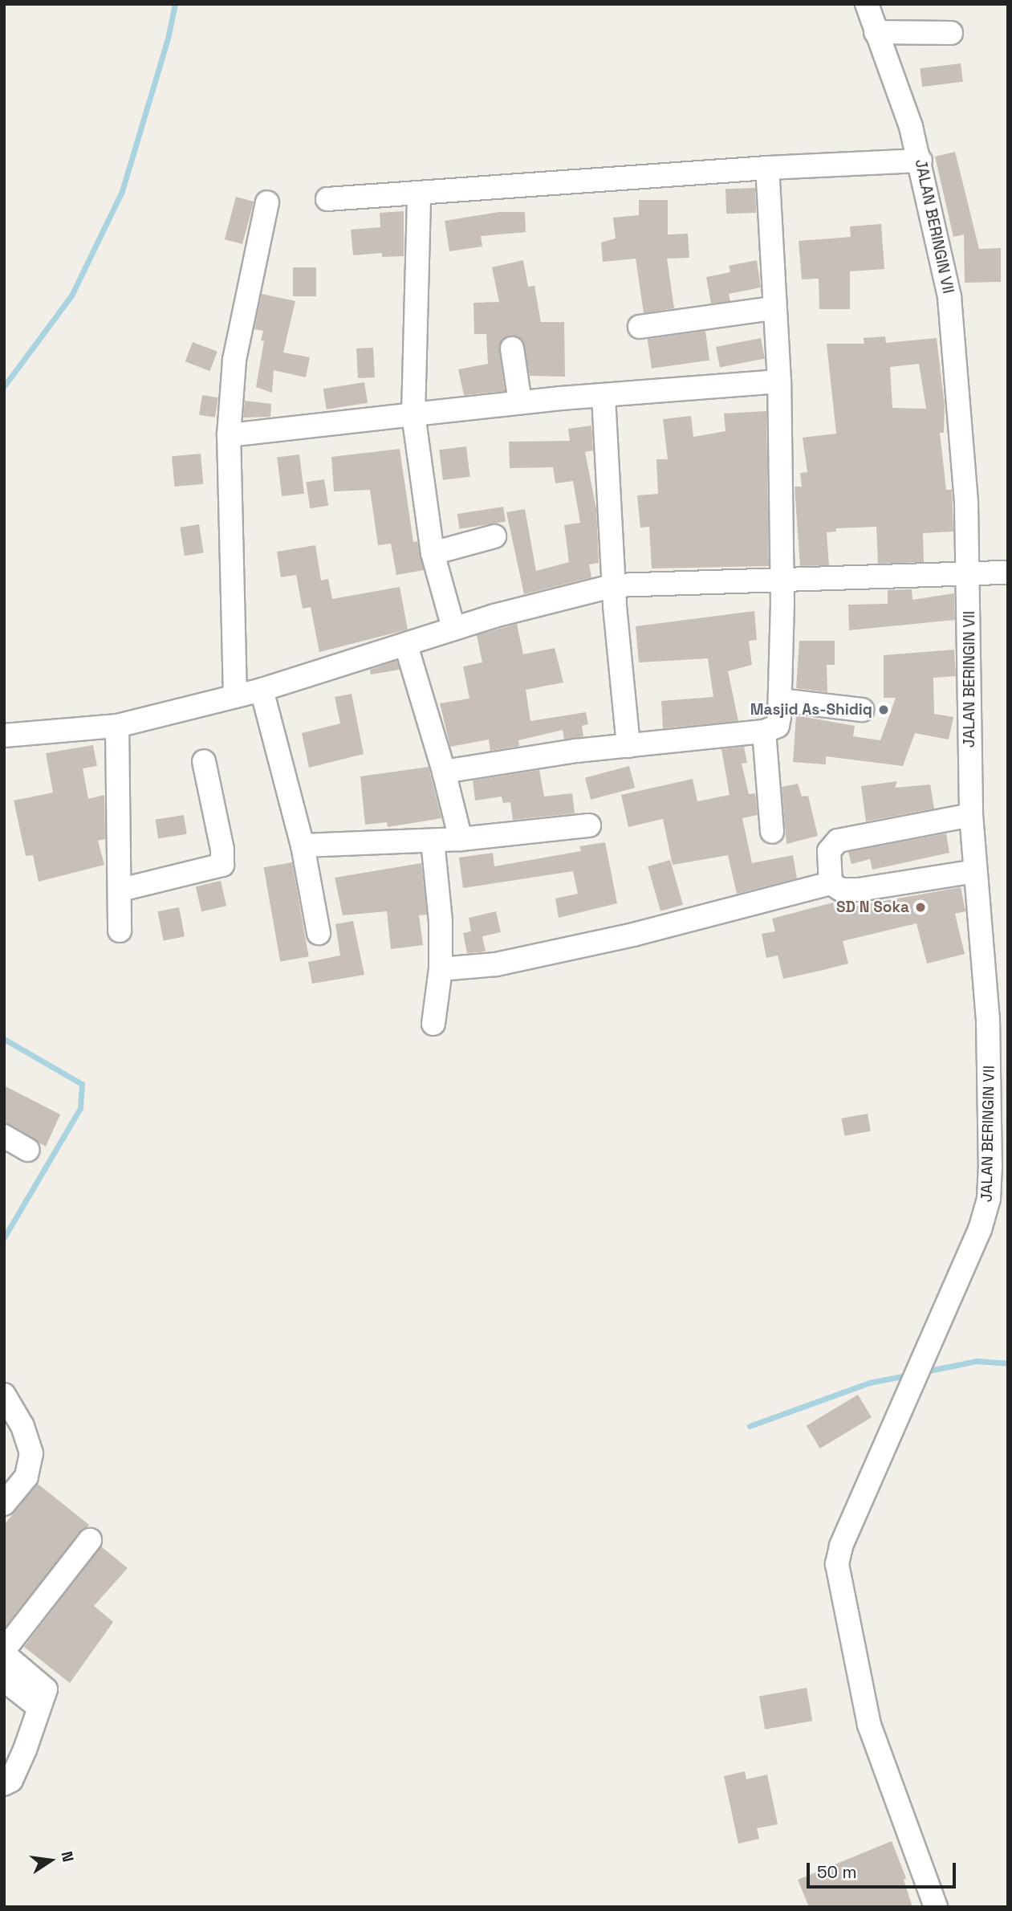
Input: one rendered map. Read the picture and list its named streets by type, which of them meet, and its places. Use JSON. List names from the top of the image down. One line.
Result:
{"streets":{"street":["JALAN BERINGIN VII"]},"places":["Masjid As-Shidiq","SD N Soka"],"scale_bar":"50 m","north":"right"}
